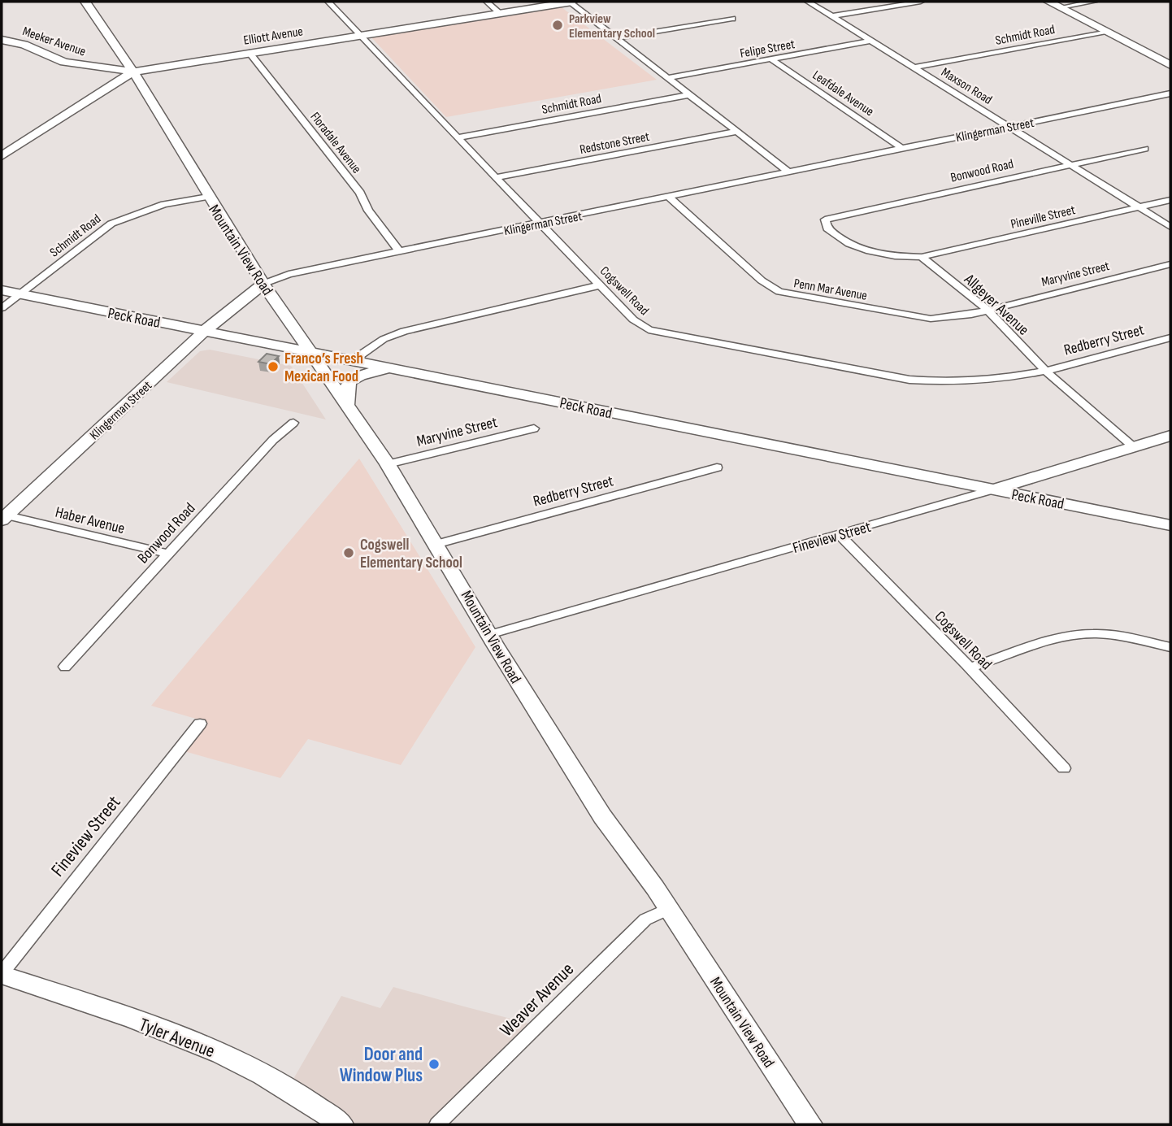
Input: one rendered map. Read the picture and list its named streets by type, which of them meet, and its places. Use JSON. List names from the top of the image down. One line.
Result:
{"streets":{"street":["Schmidt Road","Elliott Avenue","Meeker Avenue","Felipe Street","Maxson Road","Leafdale Avenue","Klingerman Street","Floradale Avenue","Redstone Street","Bonwood Road","Pineville Street","Mountain View Road","Maryvine Street","Penn Mar Avenue","Cogswell Road","Allgeyer Avenue","Peck Road","Redberry Street","Haber Avenue","Fineview Street","Weaver Avenue","Tyler Avenue"]},"crossings":[["Schmidt Road","Maxson Road"],["Schmidt Road","Mountain View Road"],["Schmidt Road","Cogswell Road"],["Schmidt Road","Peck Road"],["Elliott Avenue","Meeker Avenue"],["Elliott Avenue","Floradale Avenue"],["Elliott Avenue","Mountain View Road"],["Elliott Avenue","Cogswell Road"],["Meeker Avenue","Mountain View Road"],["Felipe Street","Maxson Road"],["Felipe Street","Leafdale Avenue"],["Maxson Road","Klingerman Street"],["Maxson Road","Bonwood Road"],["Maxson Road","Pineville Street"],["Leafdale Avenue","Klingerman Street"],["Klingerman Street","Floradale Avenue"],["Klingerman Street","Mountain View Road"],["Klingerman Street","Penn Mar Avenue"],["Klingerman Street","Cogswell Road"],["Klingerman Street","Peck Road"],["Klingerman Street","Haber Avenue"],["Redstone Street","Cogswell Road"],["Bonwood Road","Pineville Street"],["Bonwood Road","Allgeyer Avenue"],["Bonwood Road","Haber Avenue"],["Pineville Street","Allgeyer Avenue"],["Mountain View Road","Maryvine Street"],["Mountain View Road","Peck Road"],["Mountain View Road","Redberry Street"],["Mountain View Road","Fineview Street"],["Mountain View Road","Weaver Avenue"],["Maryvine Street","Penn Mar Avenue"],["Maryvine Street","Allgeyer Avenue"],["Penn Mar Avenue","Allgeyer Avenue"],["Cogswell Road","Allgeyer Avenue"],["Cogswell Road","Redberry Street"],["Cogswell Road","Fineview Street"],["Allgeyer Avenue","Redberry Street"],["Allgeyer Avenue","Fineview Street"],["Peck Road","Fineview Street"],["Fineview Street","Tyler Avenue"]],"places":["Parkview Elementary School","Franco’s Fresh Mexican Food","Cogswell Elementary School","Door and Window Plus"]}
